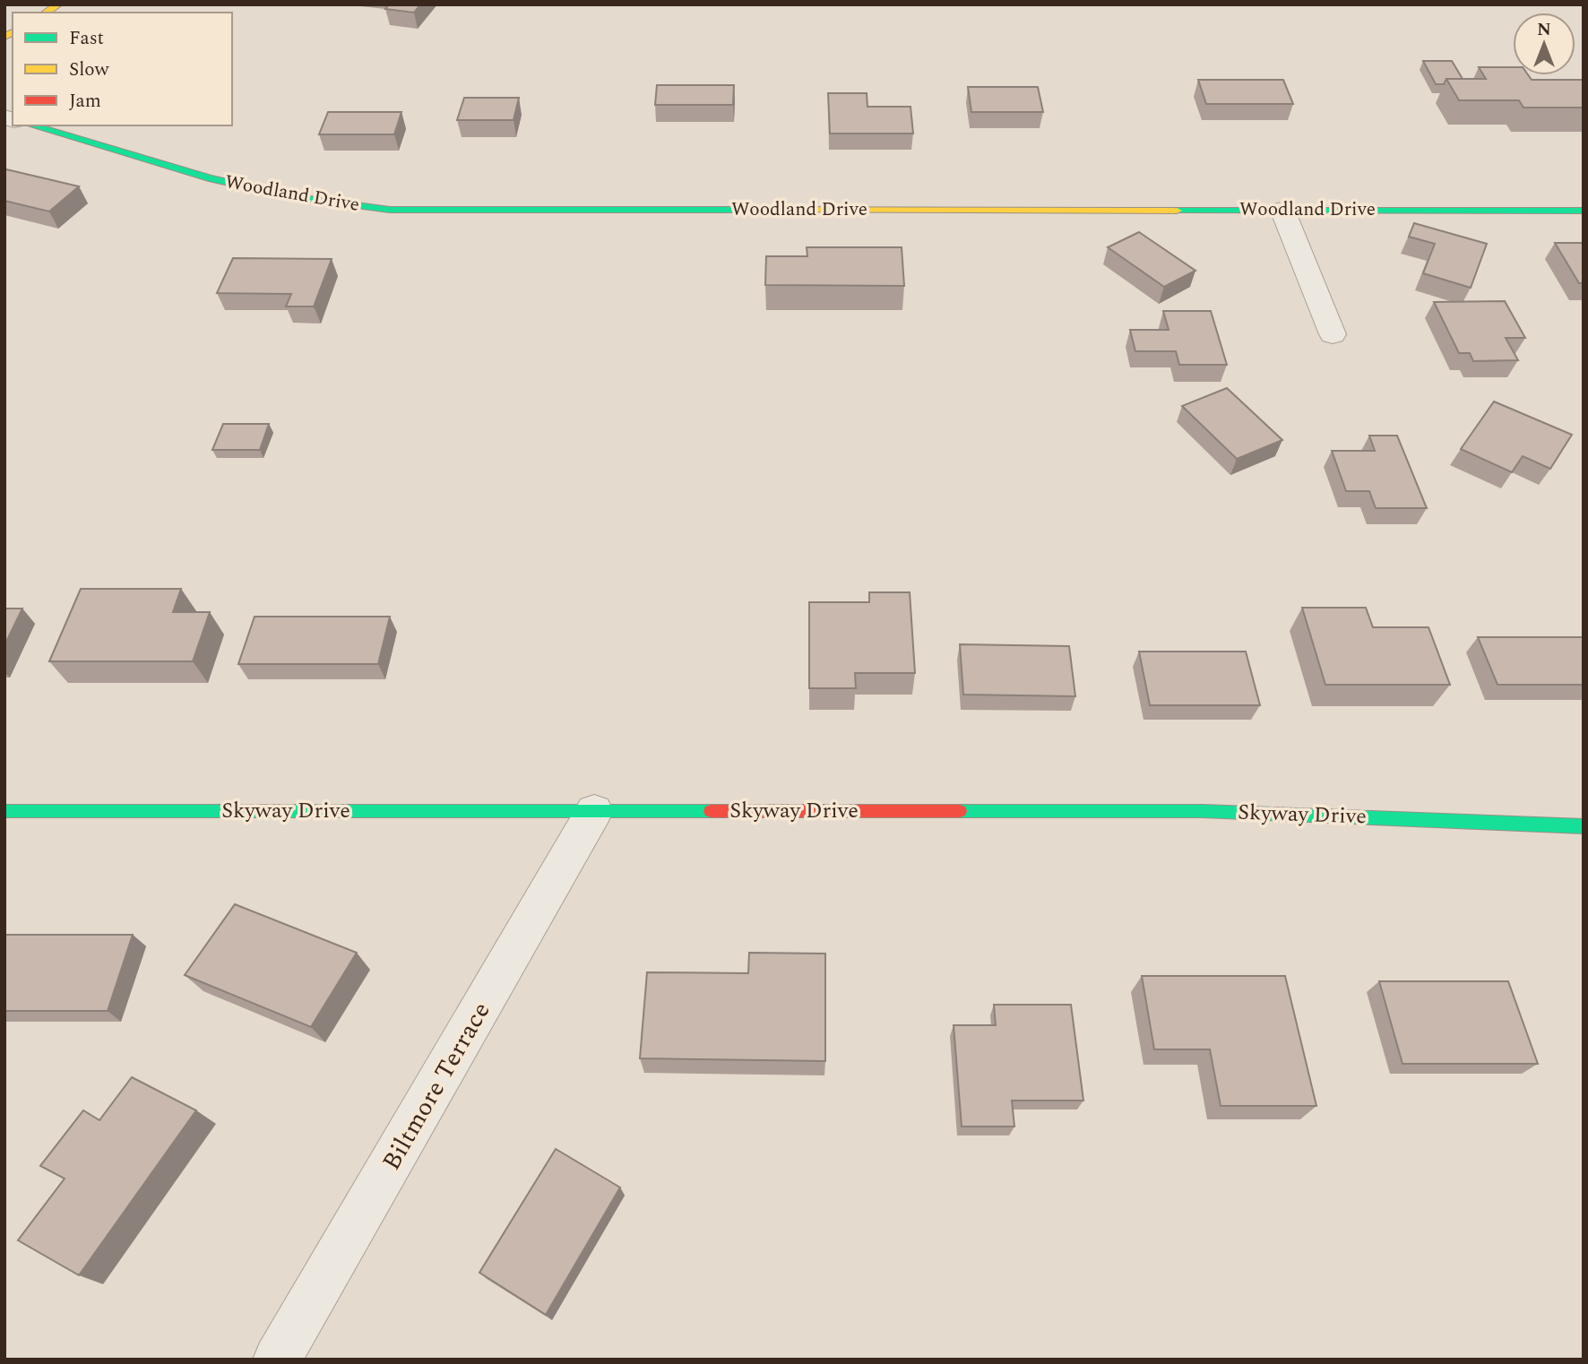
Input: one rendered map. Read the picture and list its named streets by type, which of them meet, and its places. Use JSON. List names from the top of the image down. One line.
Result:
{"streets":{"street":["Woodland Drive","Skyway Drive","Biltmore Terrace"]},"crossings":[["Skyway Drive","Biltmore Terrace"]],"legend":["Fast","Slow","Jam"],"north":"top"}
